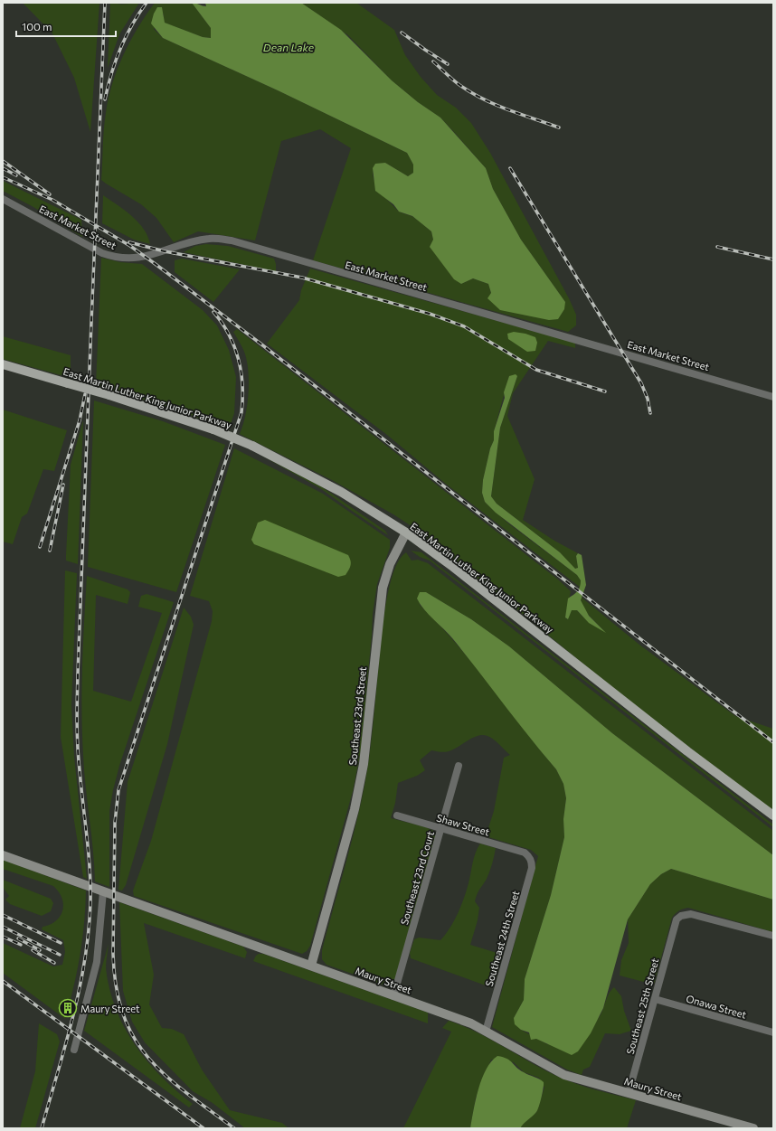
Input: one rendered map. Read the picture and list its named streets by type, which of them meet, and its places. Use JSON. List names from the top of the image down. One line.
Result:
{"streets":{"main road":["East Martin Luther King Junior Parkway","Southeast 23rd Street","Maury Street"],"street":["East Market Street","Shaw Street","Southeast 23rd Court","Southeast 24th Street","Southeast 25th Street","Onawa Street"]},"crossings":[["East Martin Luther King Junior Parkway","Southeast 23rd Street"],["Southeast 23rd Street","Maury Street"],["Shaw Street","Southeast 23rd Court"],["Shaw Street","Southeast 24th Street"],["Southeast 23rd Court","Maury Street"],["Southeast 24th Street","Maury Street"],["Maury Street","Southeast 25th Street"],["Southeast 25th Street","Onawa Street"]],"water":["Dean Lake"],"places":{"building":["Maury Street"]},"scale_bar":"100 m"}
